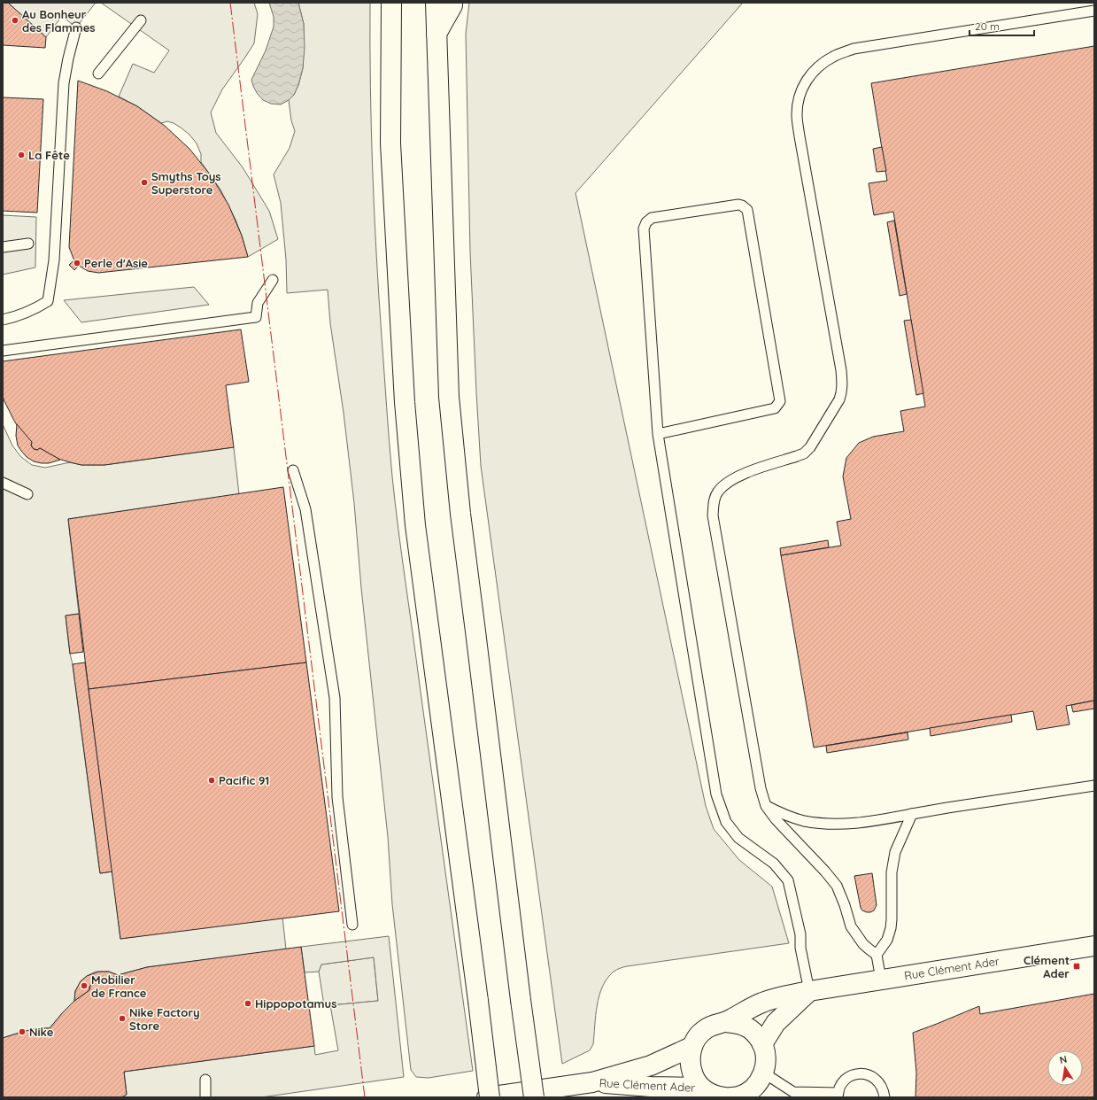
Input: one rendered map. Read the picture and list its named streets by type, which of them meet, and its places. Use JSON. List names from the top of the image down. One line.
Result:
{"streets":{"main road":["Rue Clément Ader"]},"places":{"other":["Au Bonheur des Flammes","La Fête","Smyths Toys Superstore","Perle d'Asie","Pacific 91","Mobilier de France","Hippopotamus","Nike Factory Store","Nike"],"transit":["Clément Ader"]},"scale_bar":"20 m","north":"top"}
